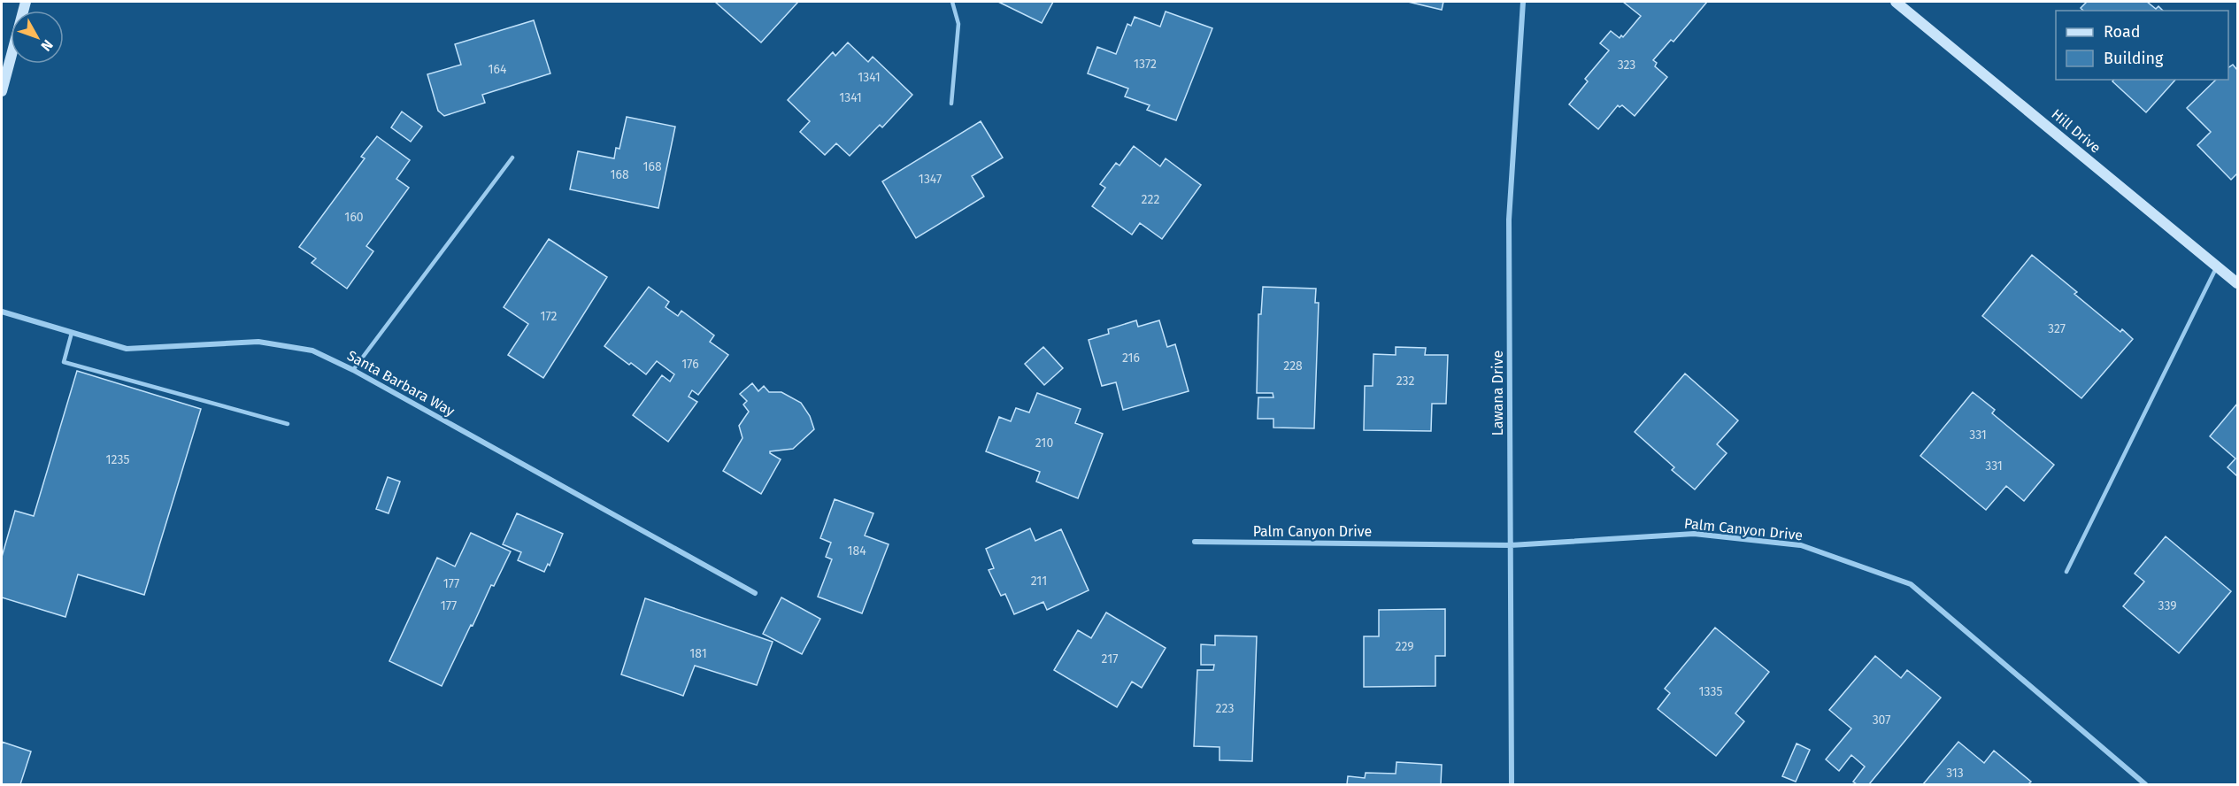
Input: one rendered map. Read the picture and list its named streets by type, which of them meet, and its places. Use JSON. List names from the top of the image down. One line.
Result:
{"streets":{"street":["Hill Drive","Santa Barbara Way","Lawana Drive","Palm Canyon Drive"]},"crossings":[["Lawana Drive","Palm Canyon Drive"]],"house_numbers":["1372","323","164","1341","1341","168","168","1347","222","160","172","327","216","176","228","232","331","210","1235","331","184","211","177","177","339","229","181","217","1335","223","307","313"],"legend":["Road","Building"],"north":"bottom right"}
